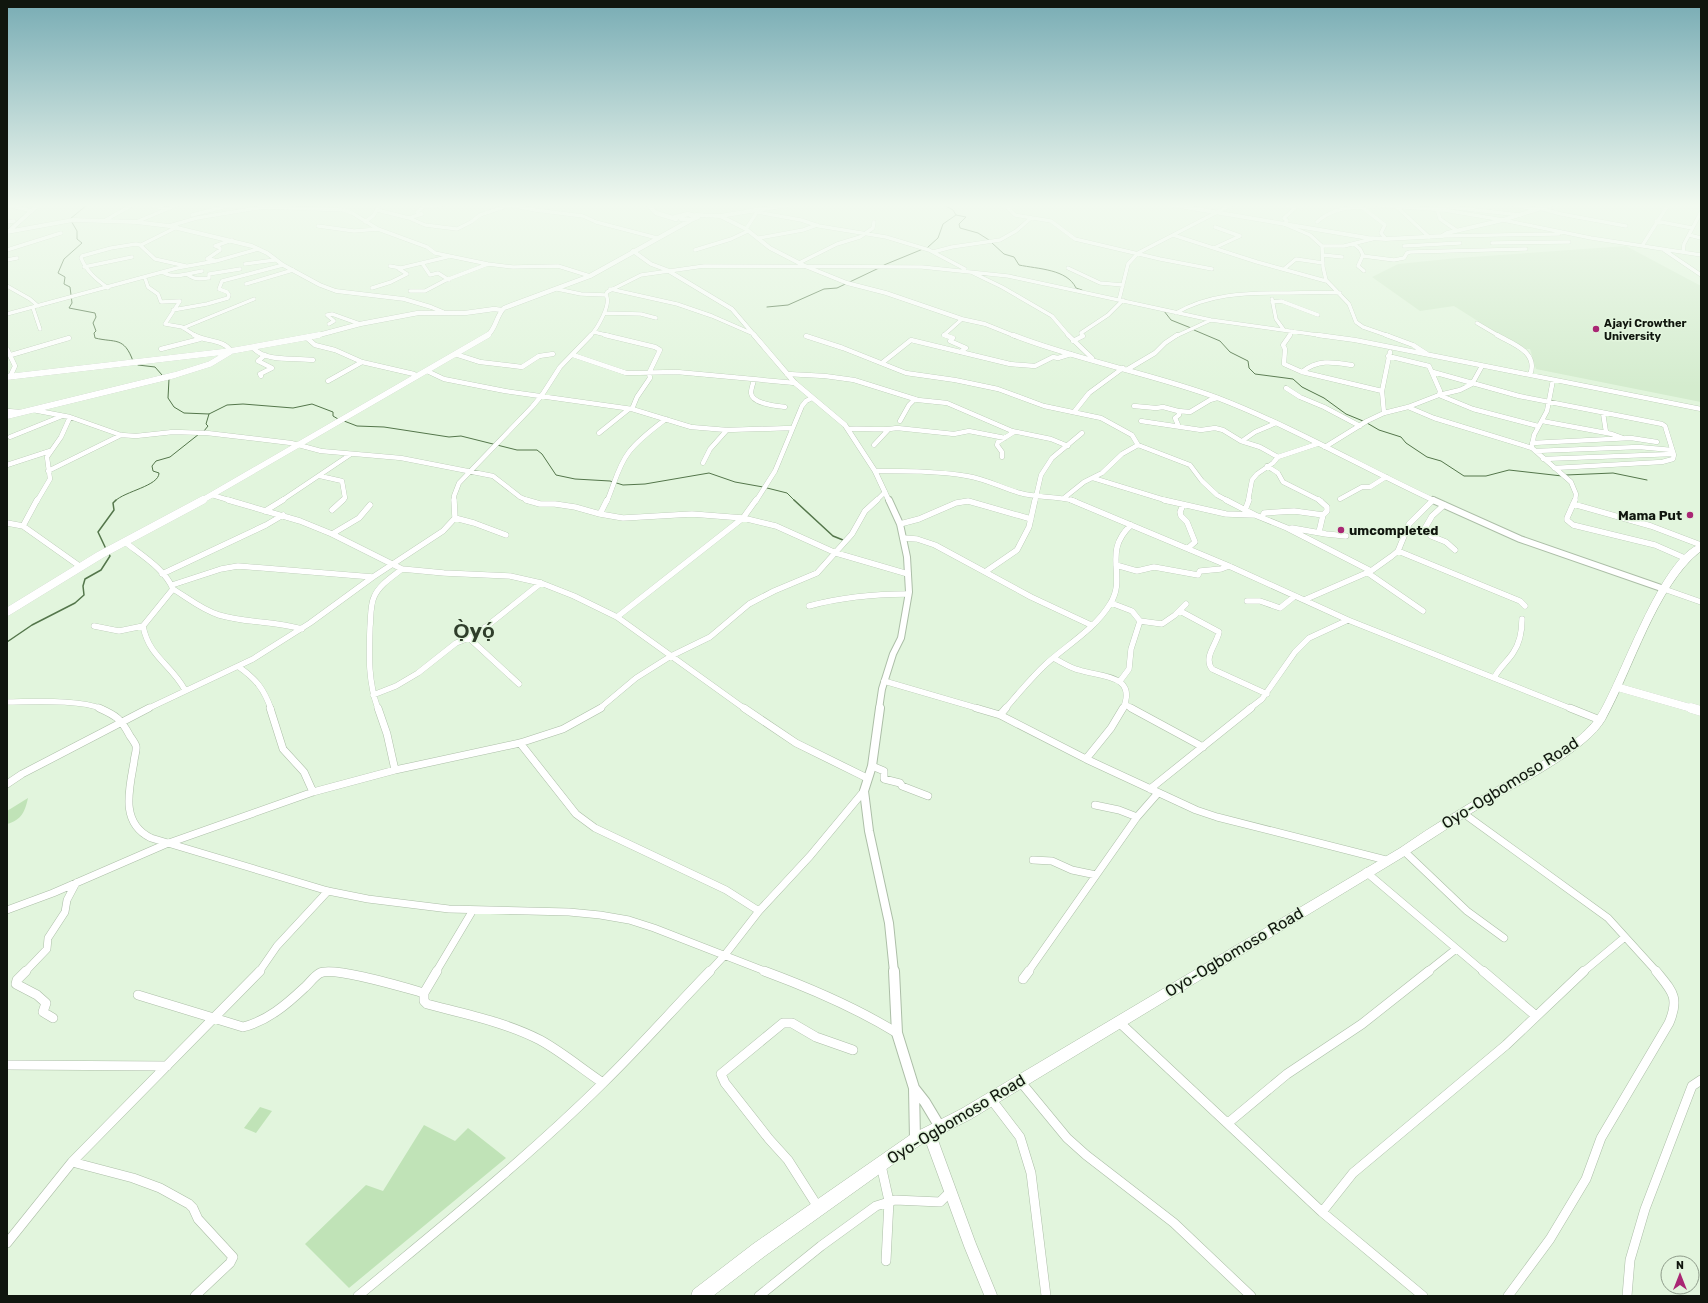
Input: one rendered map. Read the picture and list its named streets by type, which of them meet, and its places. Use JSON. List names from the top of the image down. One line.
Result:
{"streets":{"highway":["Oyo-Ogbomoso Road"]},"districts":["Ọ̀yọ́"],"places":["Ajayi Crowther University","Mama Put","umcompleted"],"north":"top"}
